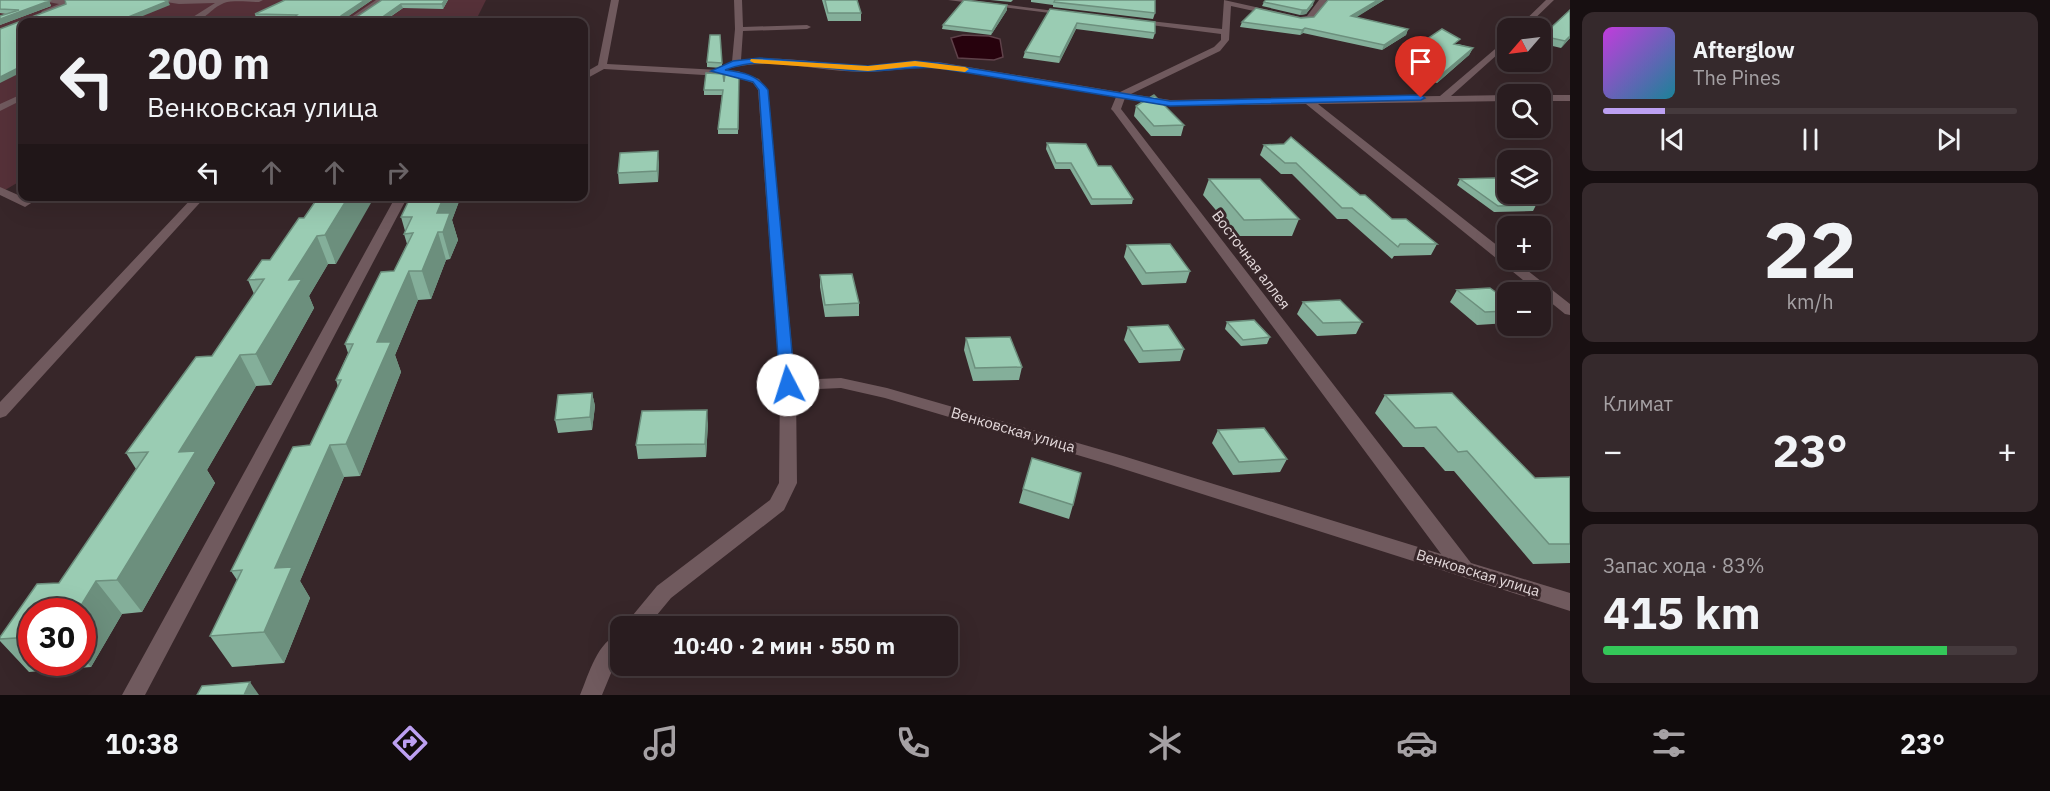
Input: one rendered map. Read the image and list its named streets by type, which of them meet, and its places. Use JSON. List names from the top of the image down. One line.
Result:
{"streets":{"street":["Восточная аллея","Венковская улица"]},"crossings":[["Восточная аллея","Венковская улица"]],"north":"bottom left","page":{"map_buttons":["+","−"],"turn":["200 m","Венковская улица"],"song":["Afterglow","The Pines"],"tile":[["22","km/h"],"Климат",["Запас хода · 83%","415 km"]],"heat":["−","23°","+"],"limit":"30","trip":"10:40 · 2 мин · 550 m","tabs":["10:38","23°"]}}
